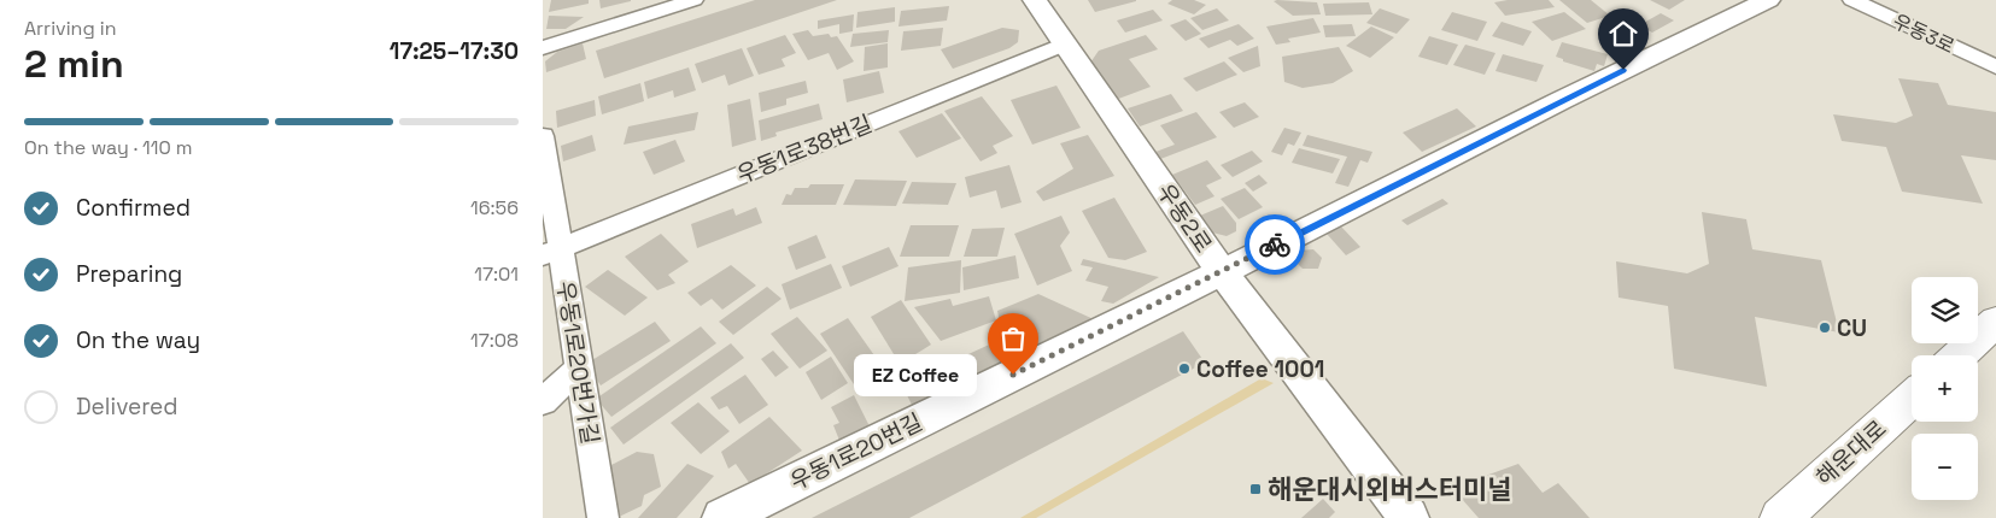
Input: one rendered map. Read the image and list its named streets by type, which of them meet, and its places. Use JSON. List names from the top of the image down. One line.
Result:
{"streets":{"main road":["해운대로"],"street":["우동3로","우동1로38번길","우동2로","우동1로20번가길","우동1로20번길"]},"crossings":[["우동1로38번길","우동2로"],["우동1로38번길","우동1로20번가길"],["우동2로","우동1로20번길"]],"places":{"other":["CU","Coffee 1001","EZ Coffee"],"transit":["해운대시외버스터미널"]},"page":{"heading":["2 min","Arriving in","17:25–17:30"],"bar":"On the way · 110 m","list":[["Confirmed","16:56"],["Preparing","17:01"],["On the way","17:08"],"Delivered"],"map_buttons":["+","−"],"bubble":"EZ Coffee"}}
